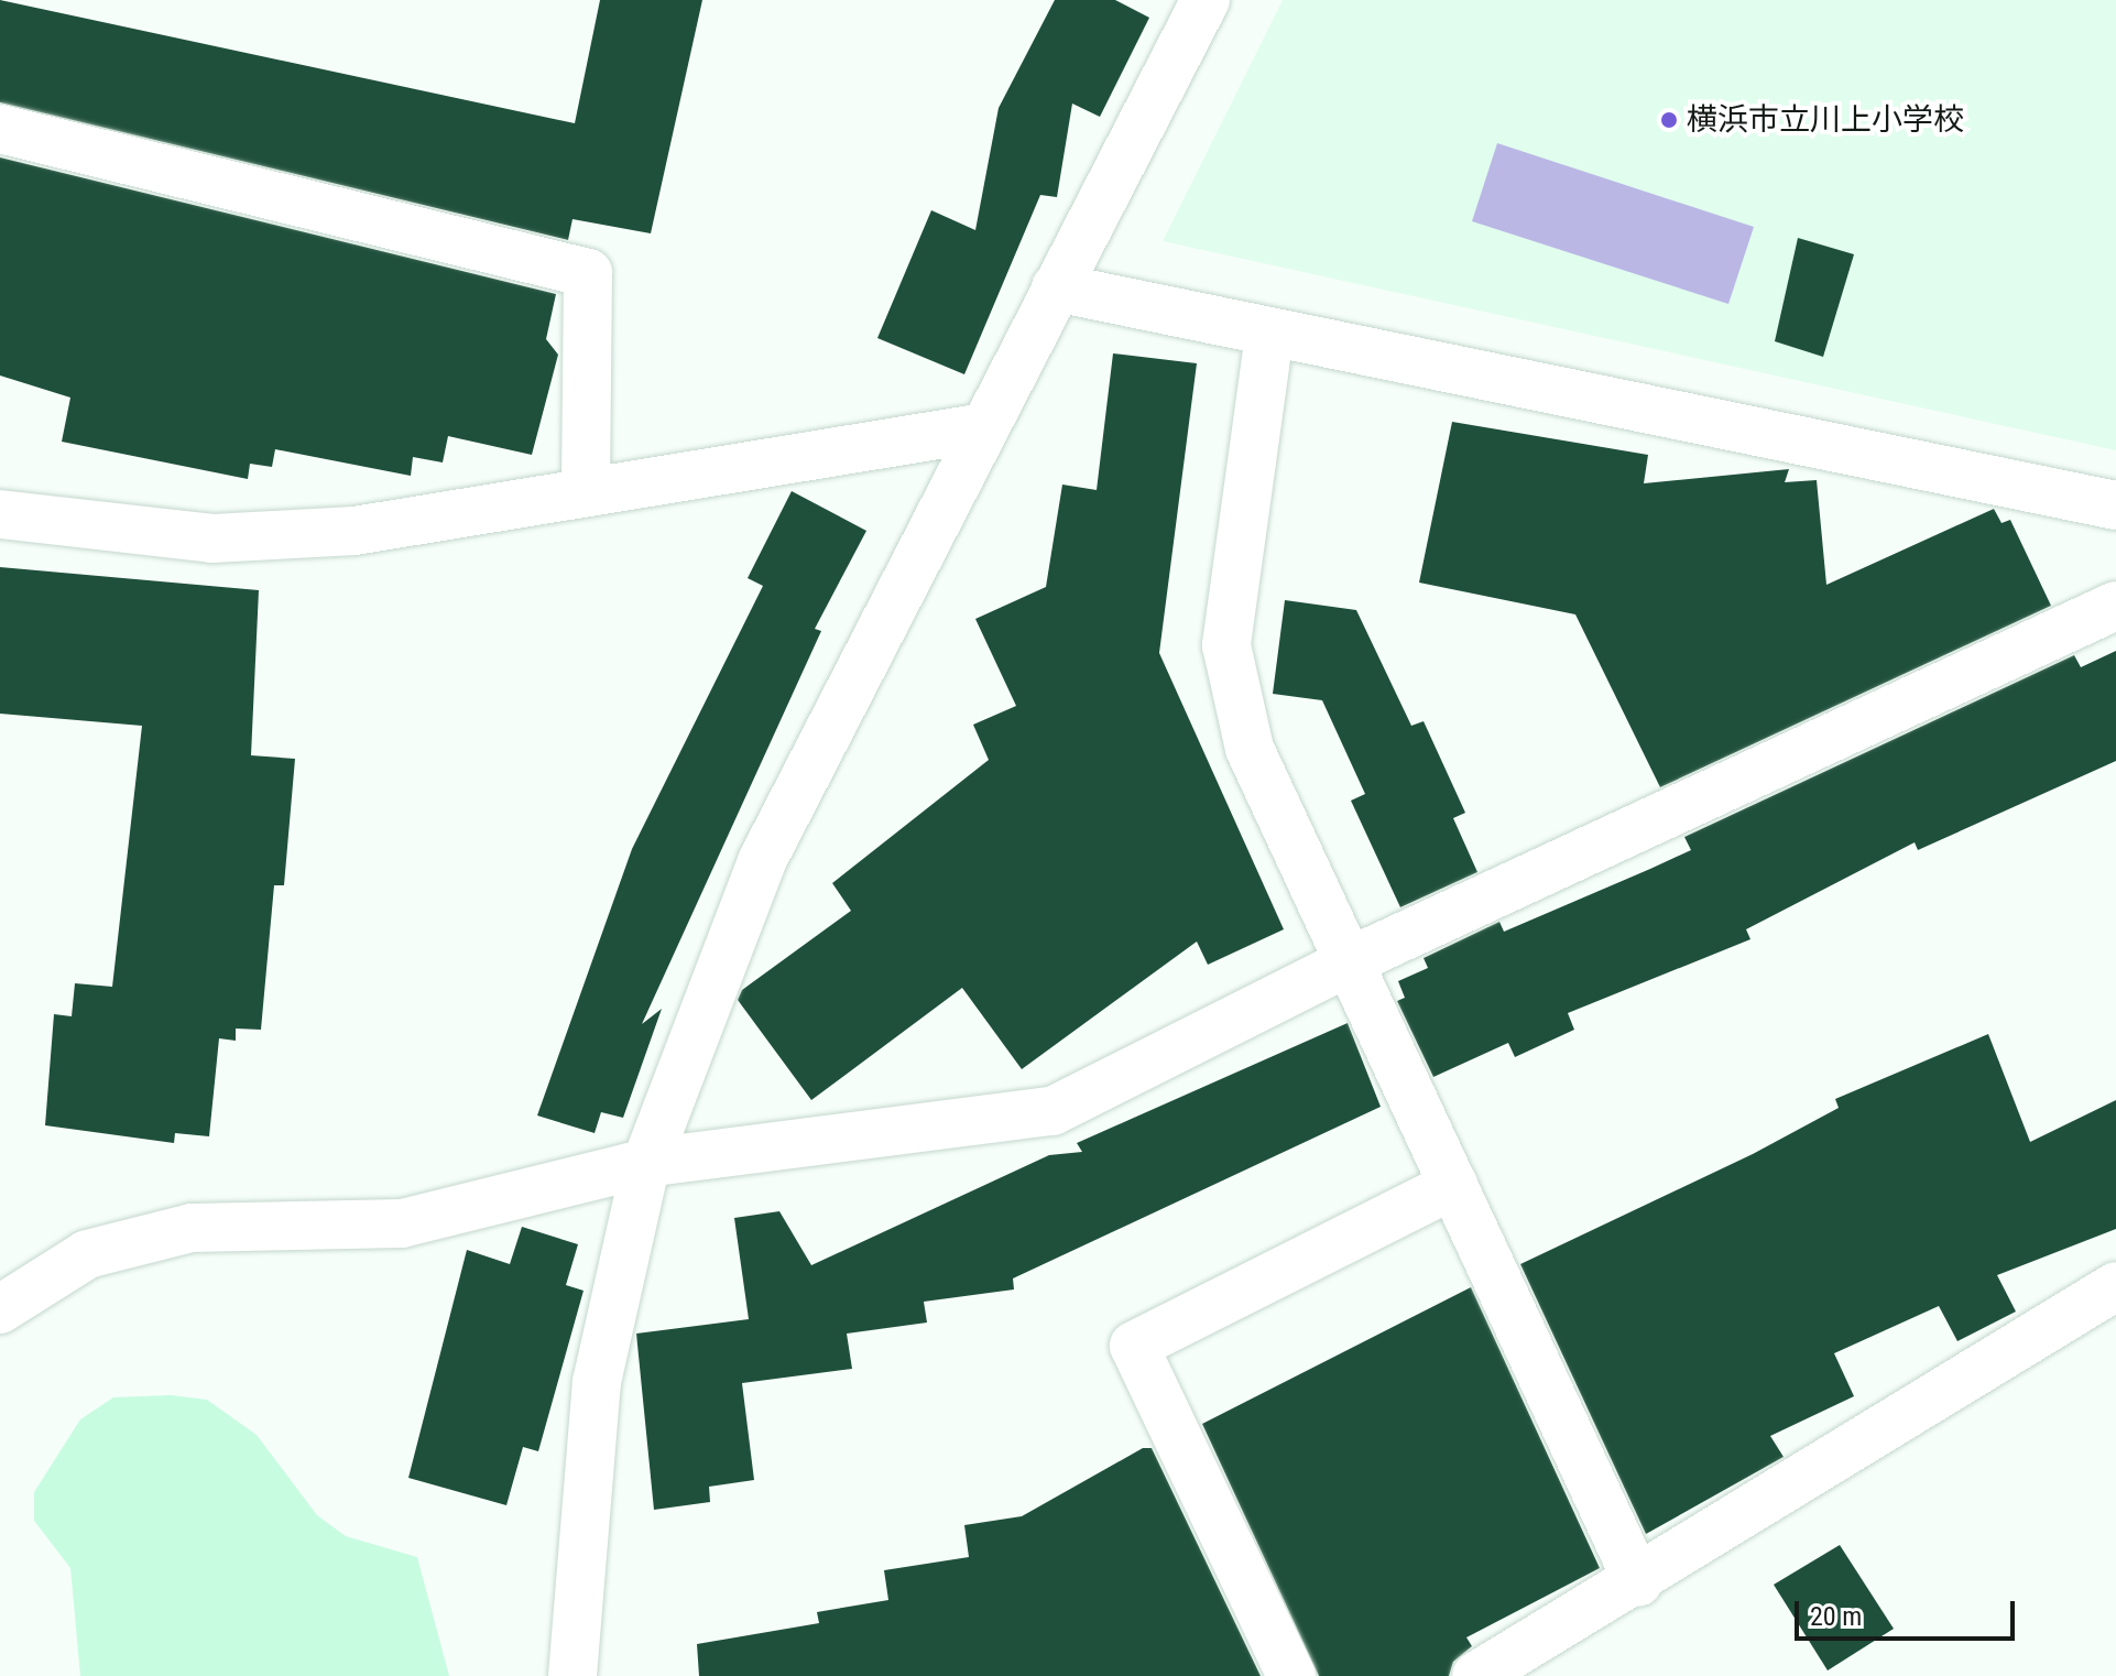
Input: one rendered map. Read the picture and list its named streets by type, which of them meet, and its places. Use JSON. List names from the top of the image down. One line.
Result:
{"places":["横浜市立川上小学校"],"scale_bar":"20 m"}
